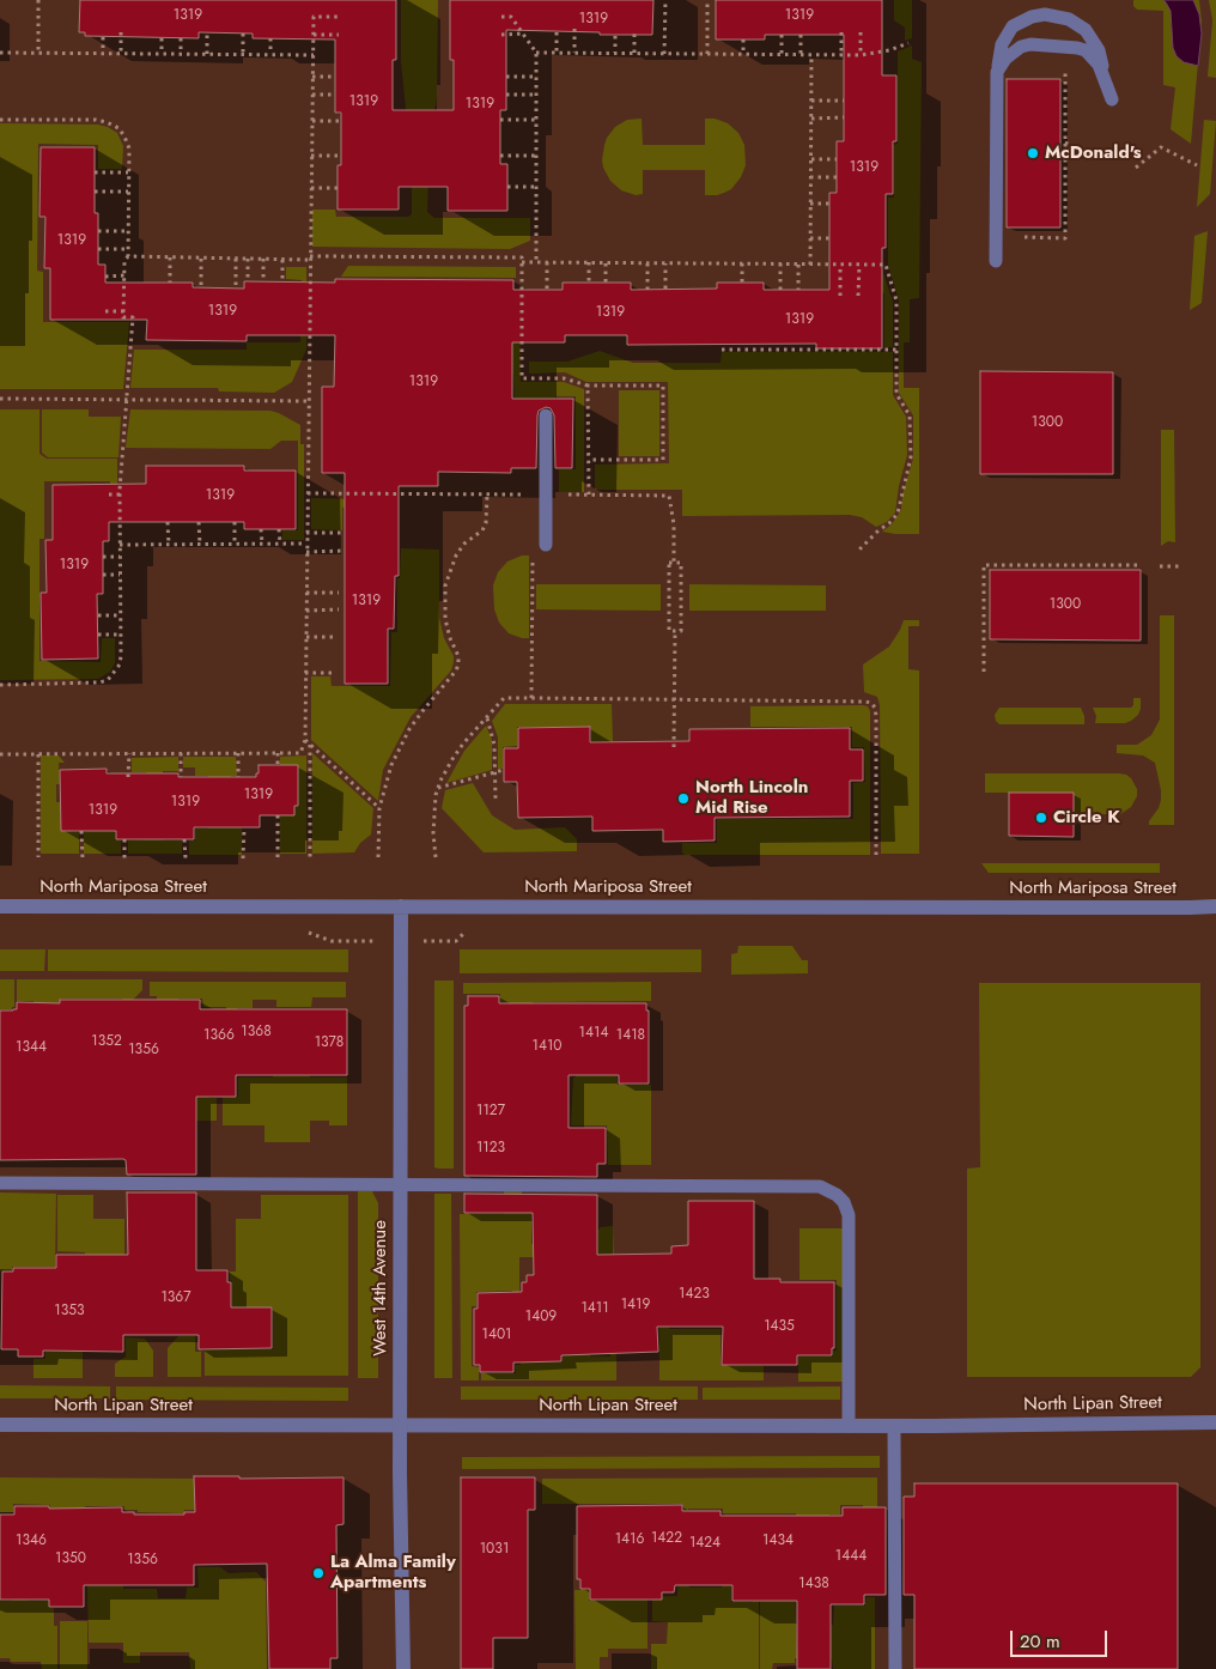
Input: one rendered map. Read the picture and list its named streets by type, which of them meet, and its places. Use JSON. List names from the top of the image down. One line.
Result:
{"streets":{"street":["North Mariposa Street","West 14th Avenue","North Lipan Street"]},"crossings":[["North Mariposa Street","West 14th Avenue"],["West 14th Avenue","North Lipan Street"]],"places":["McDonald's","North Lincoln Mid Rise","Circle K","La Alma Family Apartments"],"house_numbers":["1319","1319","1319","1319","1319","1319","1319","1319","1319","1319","1319","1300","1319","1319","1319","1300","1319","1319","1319","1368","1414","1366","1418","1352","1378","1410","1344","1356","1127","1123","1423","1367","1419","1411","1353","1409","1435","1401","1422","1416","1346","1434","1424","1031","1444","1350","1356","1438"],"scale_bar":"20 m"}
